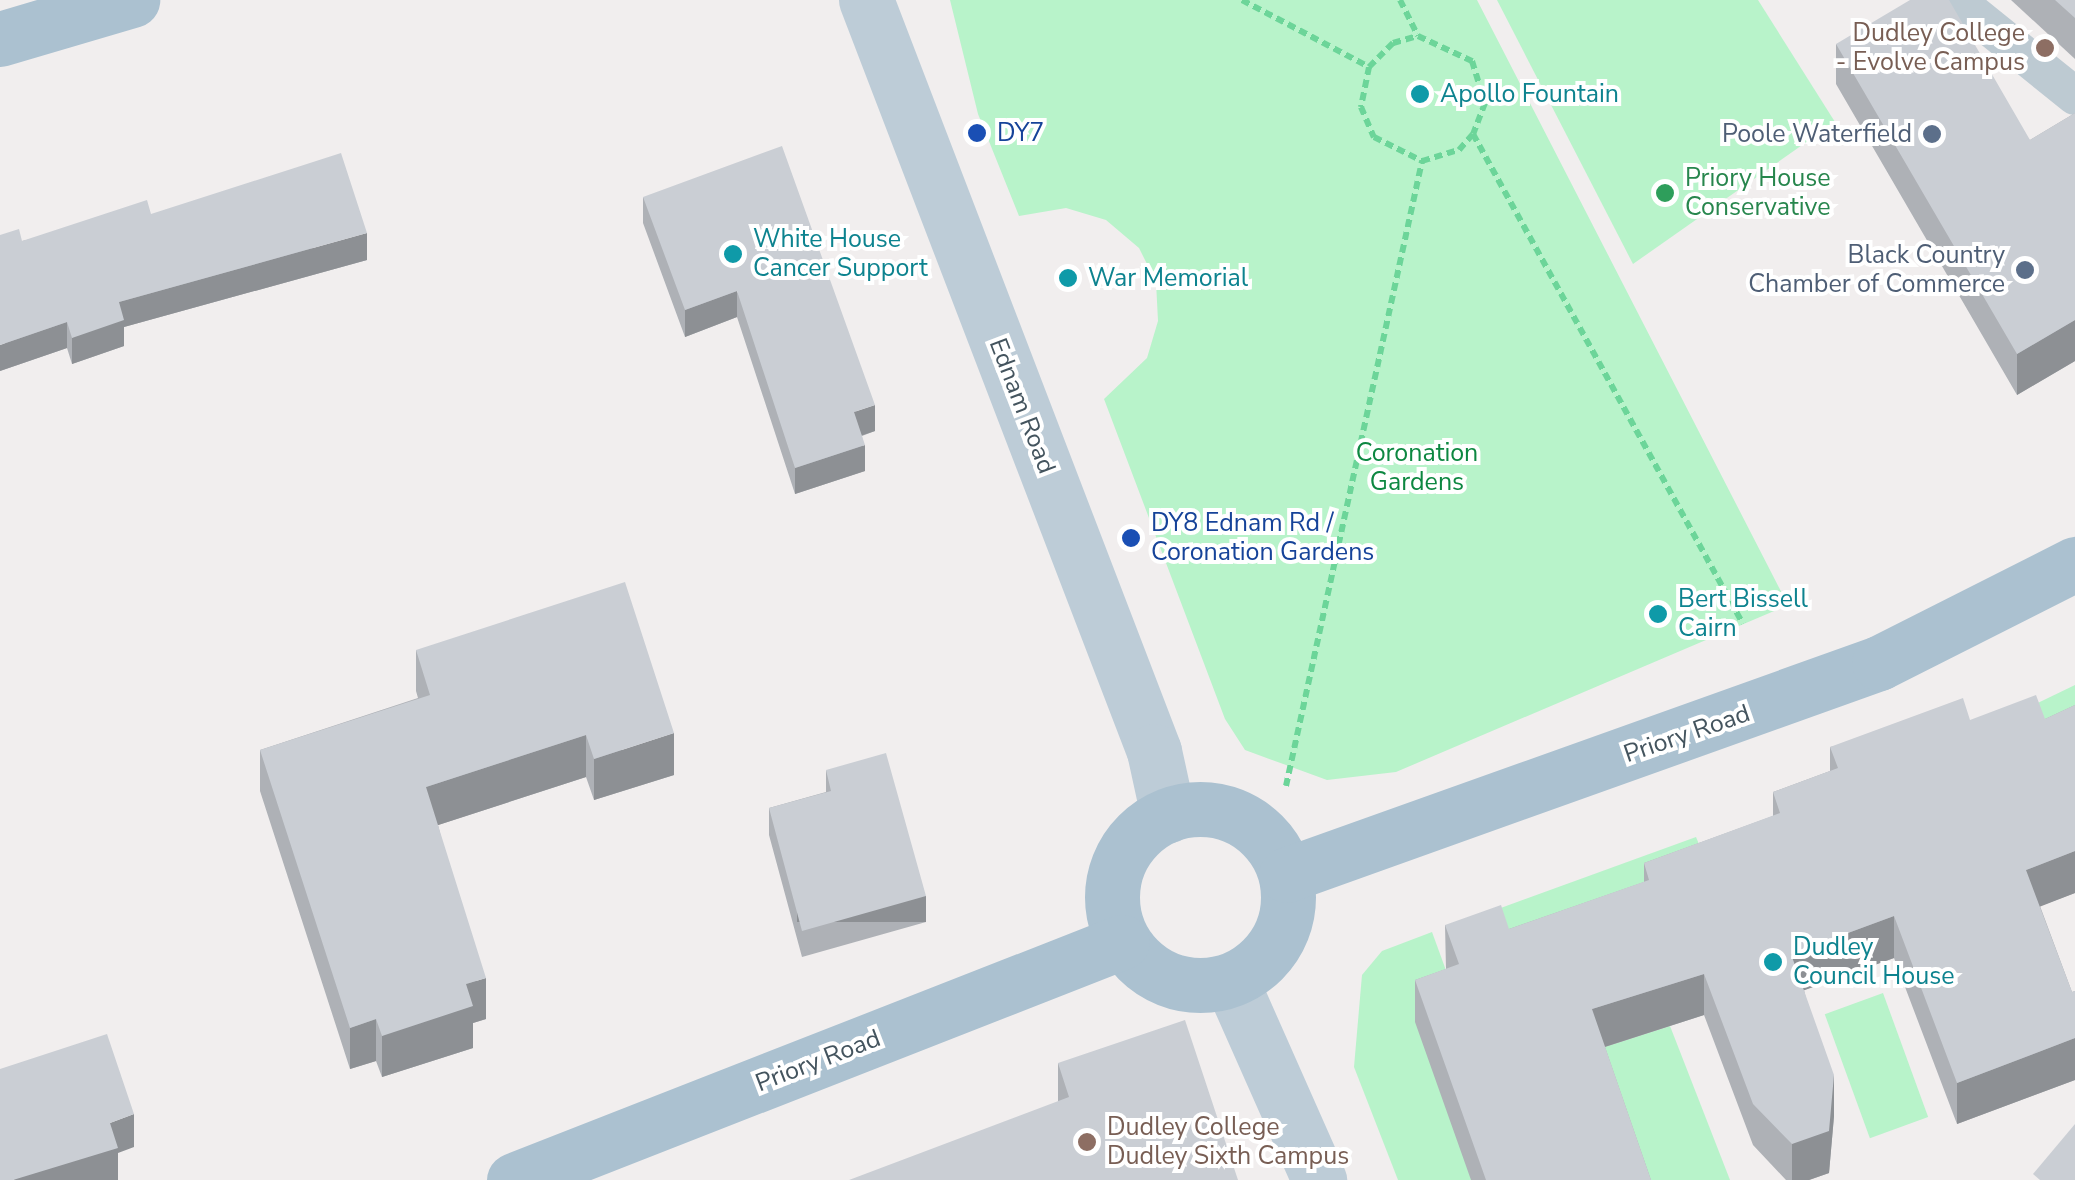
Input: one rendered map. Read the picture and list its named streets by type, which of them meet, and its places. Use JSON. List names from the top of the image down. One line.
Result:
{"streets":{"main road":["Ednam Road","Priory Road"]},"crossings":[["Ednam Road","Priory Road"]],"parks":["Coronation Gardens"],"places":["Dudley College - Evolve Campus","Apollo Fountain","DY7","Poole Waterfield","Priory House Conservative","White House Cancer Support","Black Country Chamber of Commerce","War Memorial","DY8 Ednam Rd / Coronation Gardens","Bert Bissell Cairn","Dudley Council House","Dudley College Dudley Sixth Campus"]}
